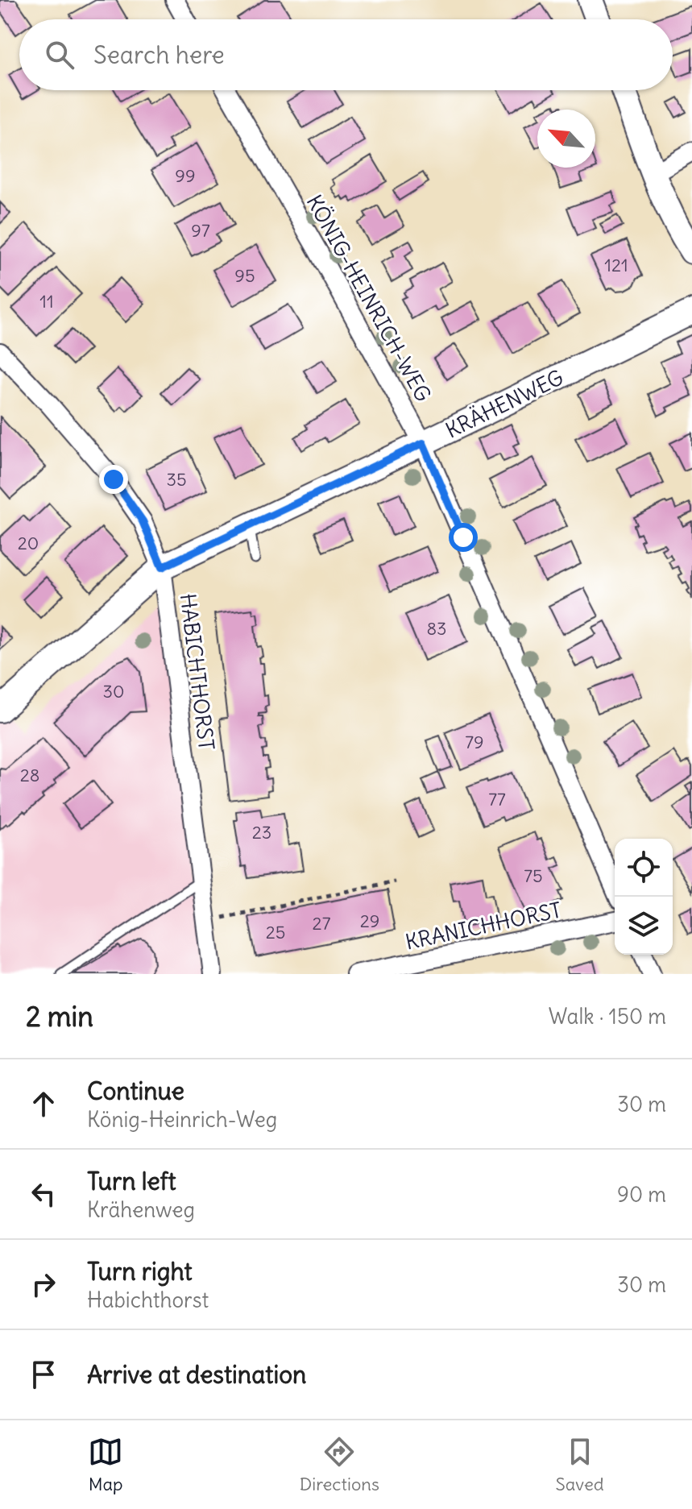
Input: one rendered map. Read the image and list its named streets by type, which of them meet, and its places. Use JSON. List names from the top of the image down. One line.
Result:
{"streets":{"street":["KÖNIG-HEINRICH-WEG","KRÄHENWEG","HABICHTHORST","KRANICHHORST"]},"crossings":[["KÖNIG-HEINRICH-WEG","KRÄHENWEG"],["KRÄHENWEG","HABICHTHORST"]],"house_numbers":["99","97","121","95","11","35","20","83","30","79","28","77","23","75","29","27","25"],"north":"top left","page":{"search":"Search here","heading":["2 min","Walk · 150 m"],"list":[["Continue","König-Heinrich-Weg","30 m"],["Turn left","Krähenweg","90 m"],["Turn right","Habichthorst","30 m"],"Arrive at destination"],"nav":["Map","Directions","Saved"]}}
